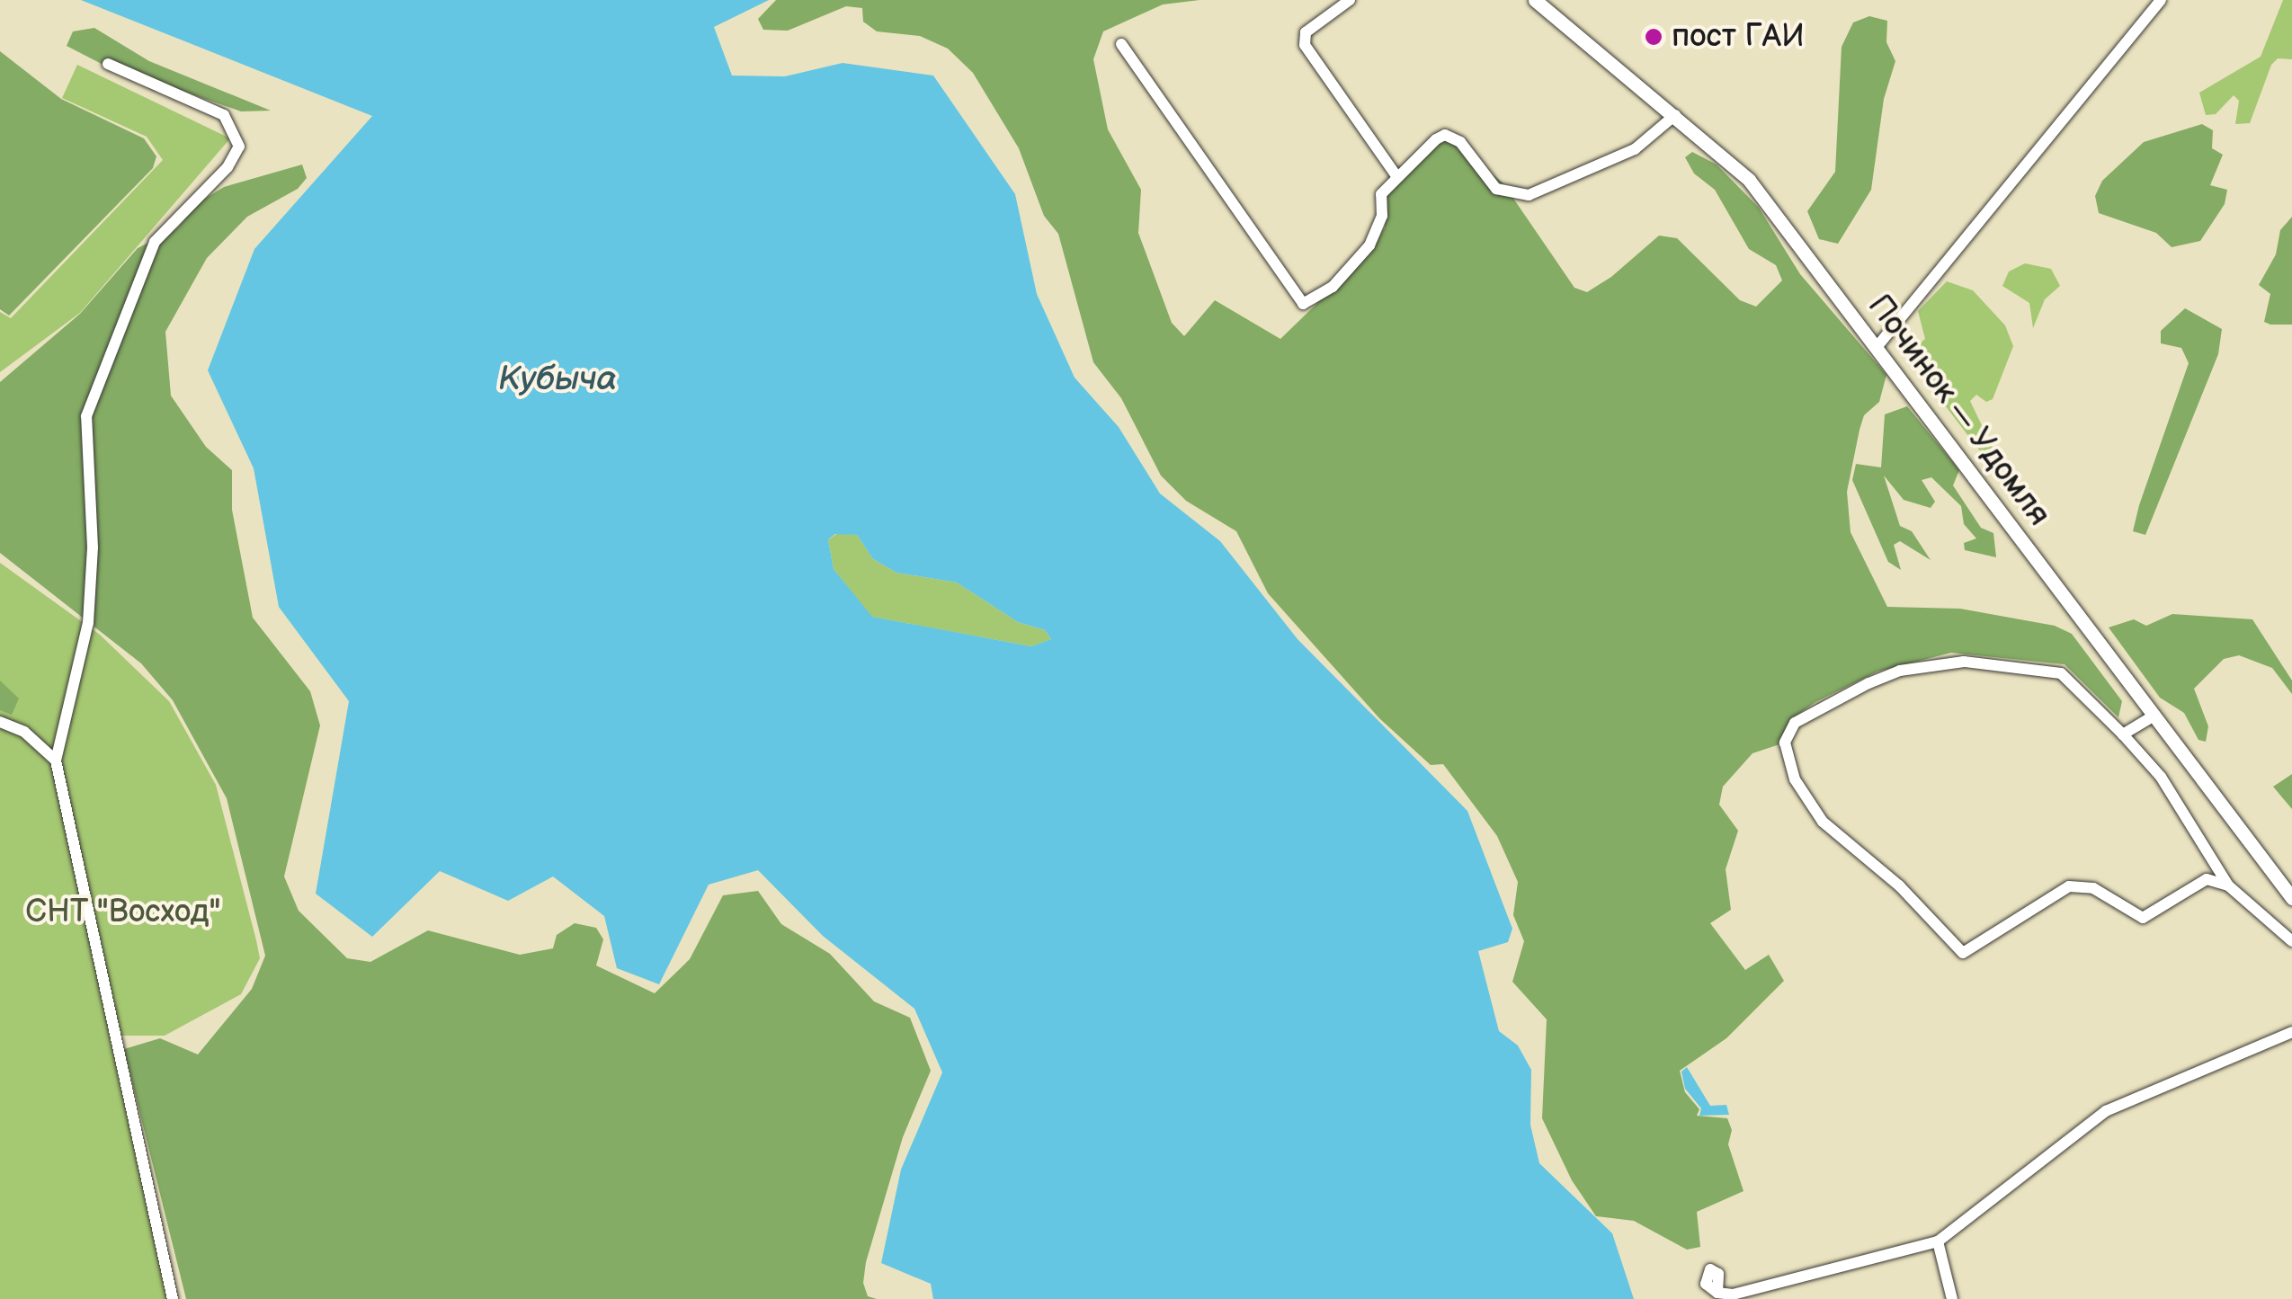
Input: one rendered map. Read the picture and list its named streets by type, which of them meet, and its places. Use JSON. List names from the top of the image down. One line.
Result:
{"streets":{"main road":["Починок — Удомля"]},"water":["Кубыча"],"parks":["СНТ \"Восход\""],"places":["пост ГАИ"]}
